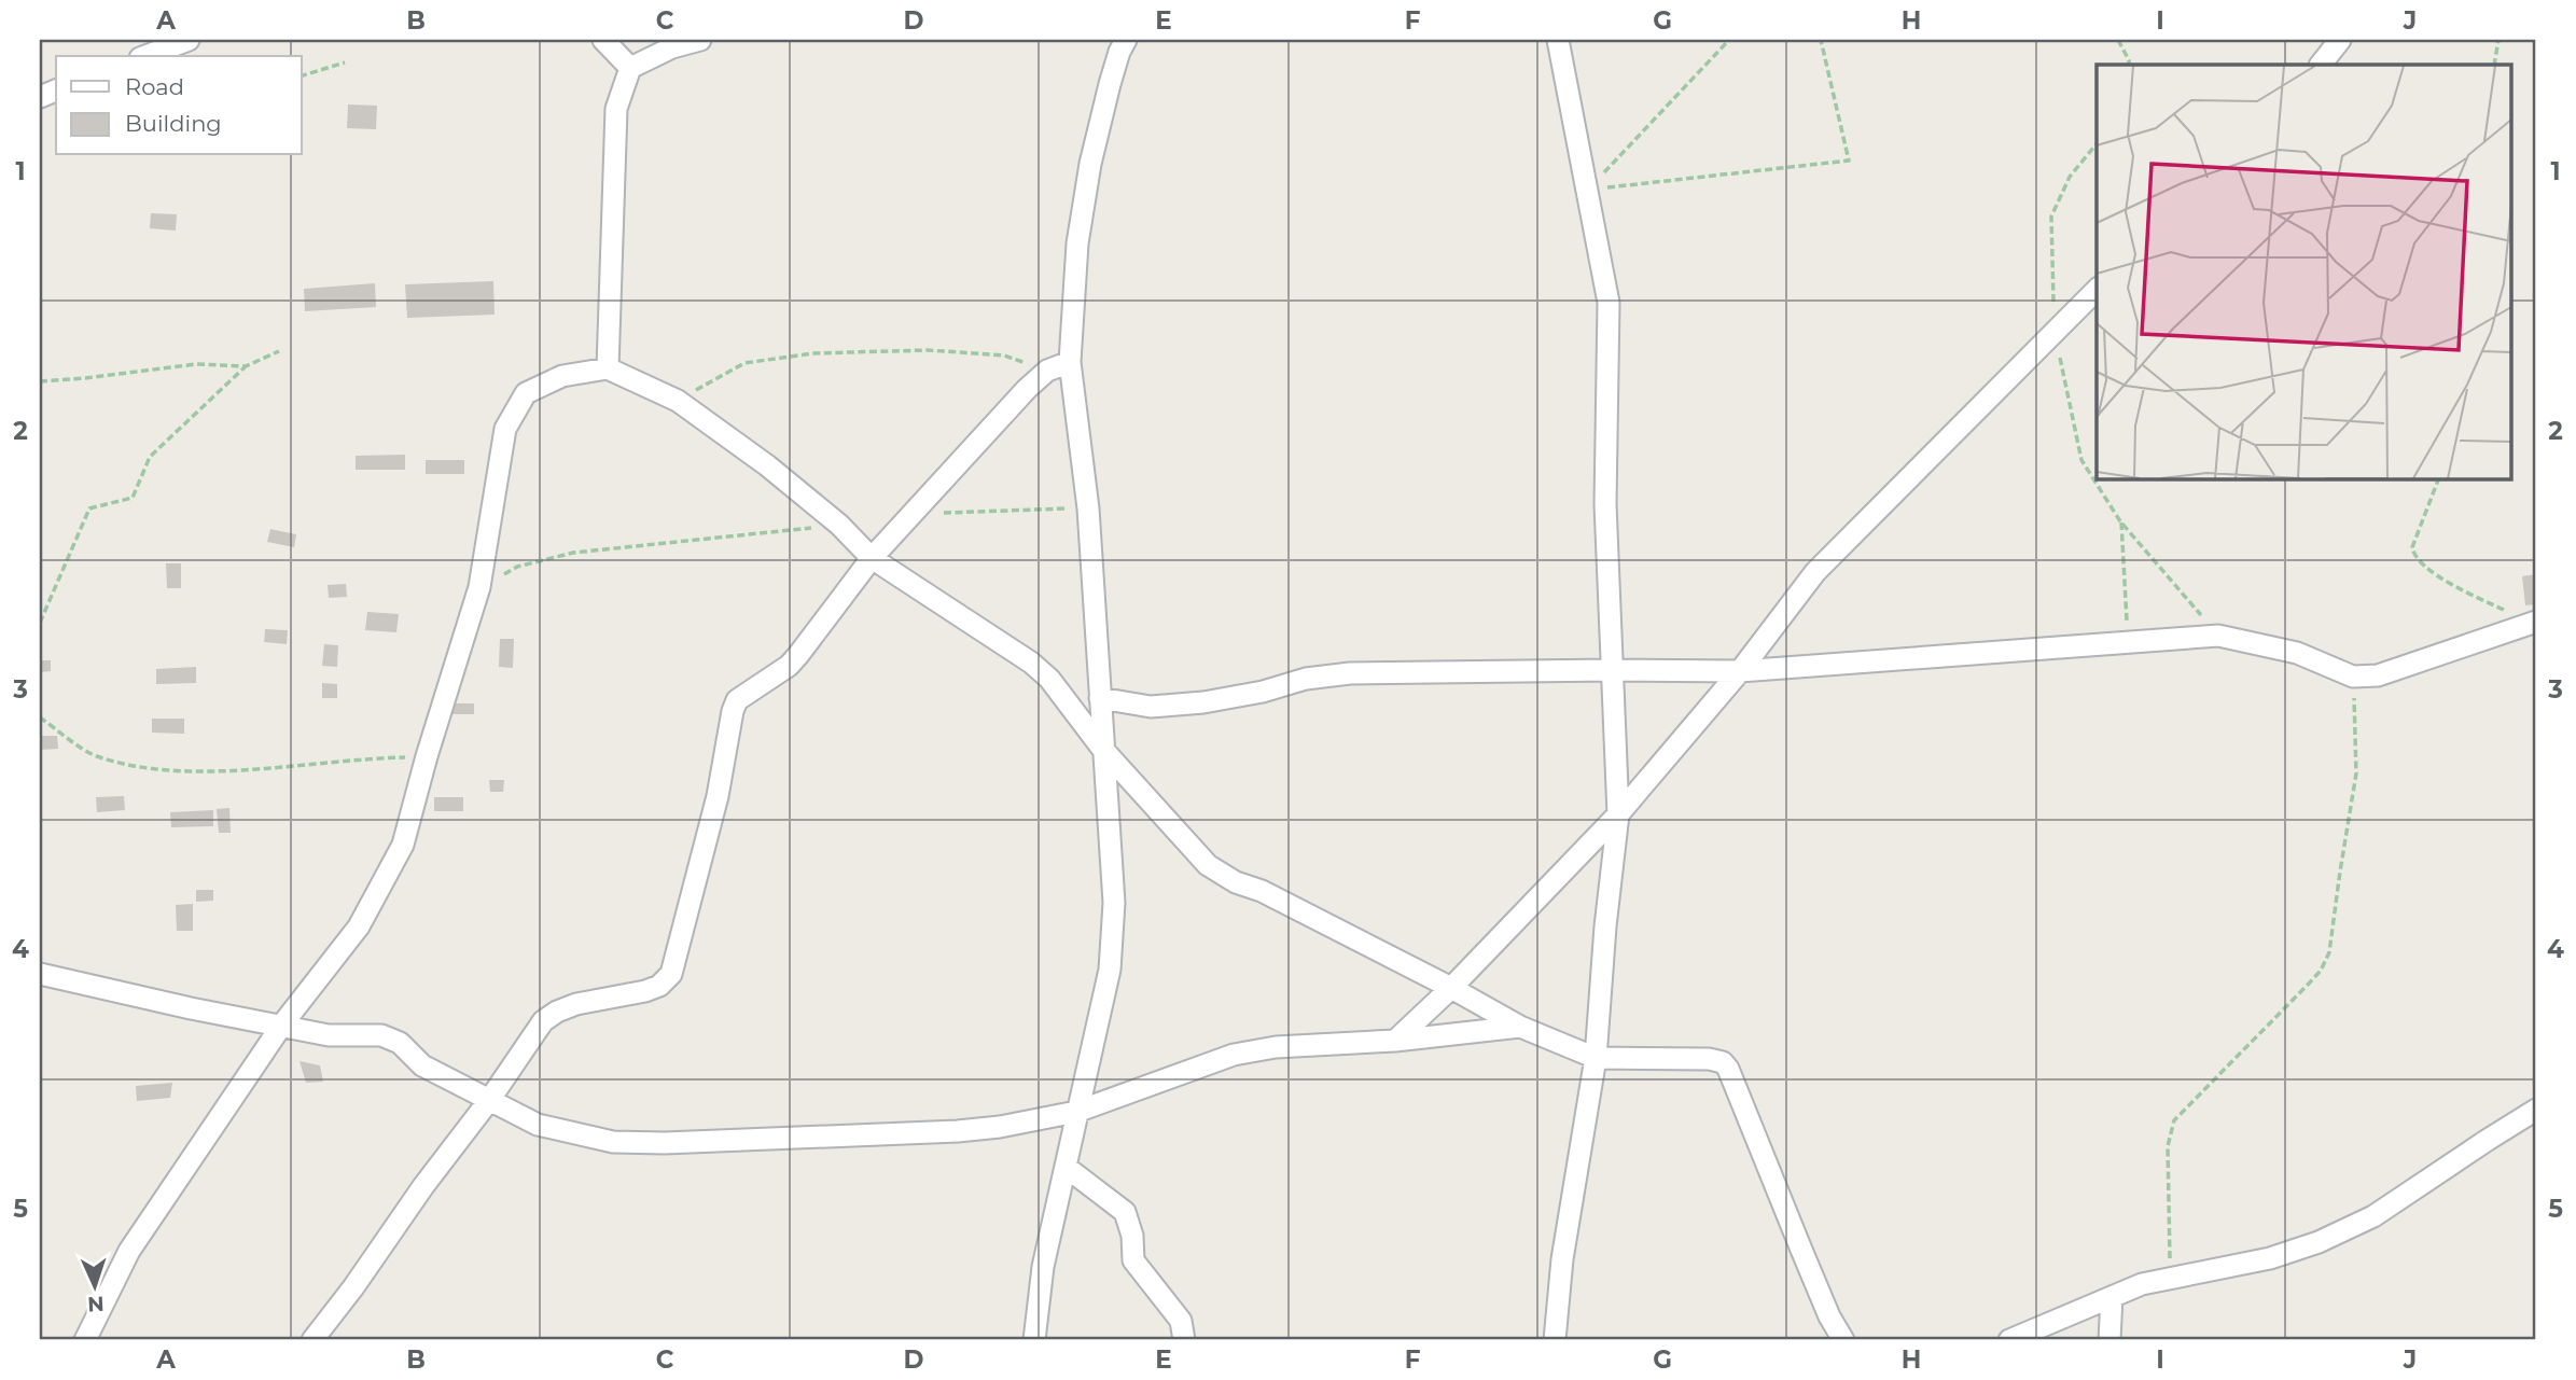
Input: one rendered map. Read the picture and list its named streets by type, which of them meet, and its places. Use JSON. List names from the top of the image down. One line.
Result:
{"legend":["Road","Building"],"north":"bottom","grid":{"columns":["A","B","C","D","E","F","G","H","I","J"],"rows":["1","2","3","4","5"]}}
